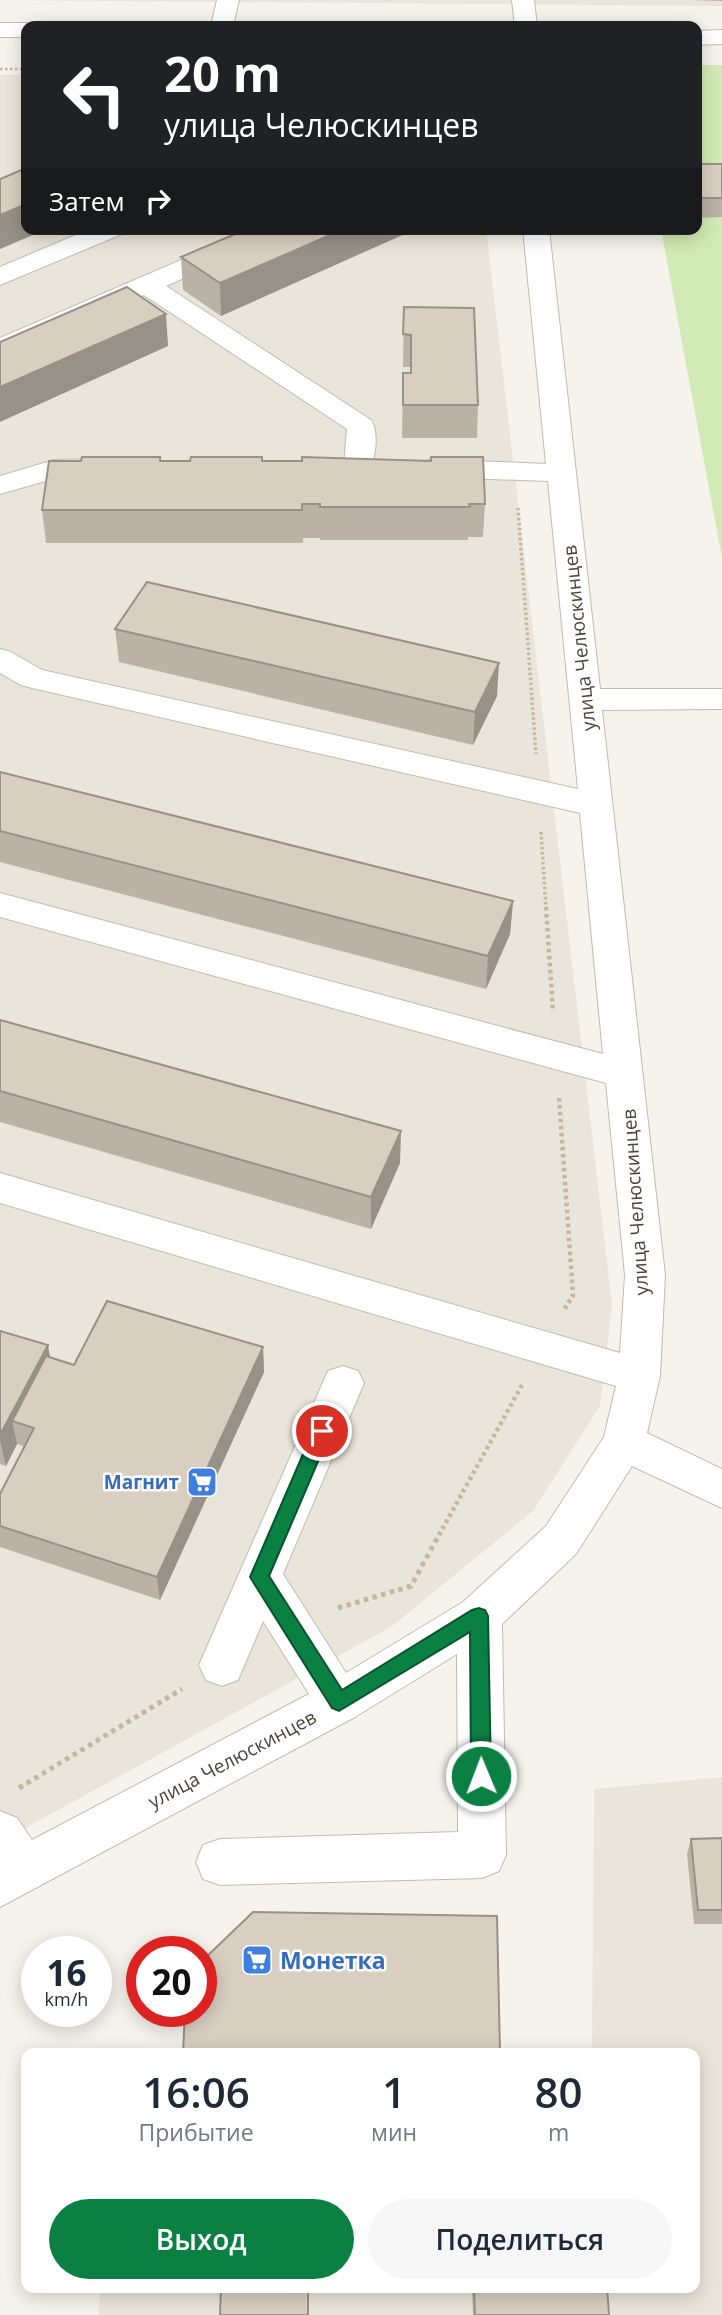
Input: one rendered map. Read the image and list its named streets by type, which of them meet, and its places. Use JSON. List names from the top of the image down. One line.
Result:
{"streets":{"street":["улица Челюскинцев"]},"places":{"supermarket":["Магнит","Монетка"]},"page":{"turn":["20 m","улица Челюскинцев"],"then":"Затем","speed":"16 km/h","limit":"20","eta":["16:06","Прибытие","1","мин","80","m"],"buttons":["Выход","Поделиться"]}}
